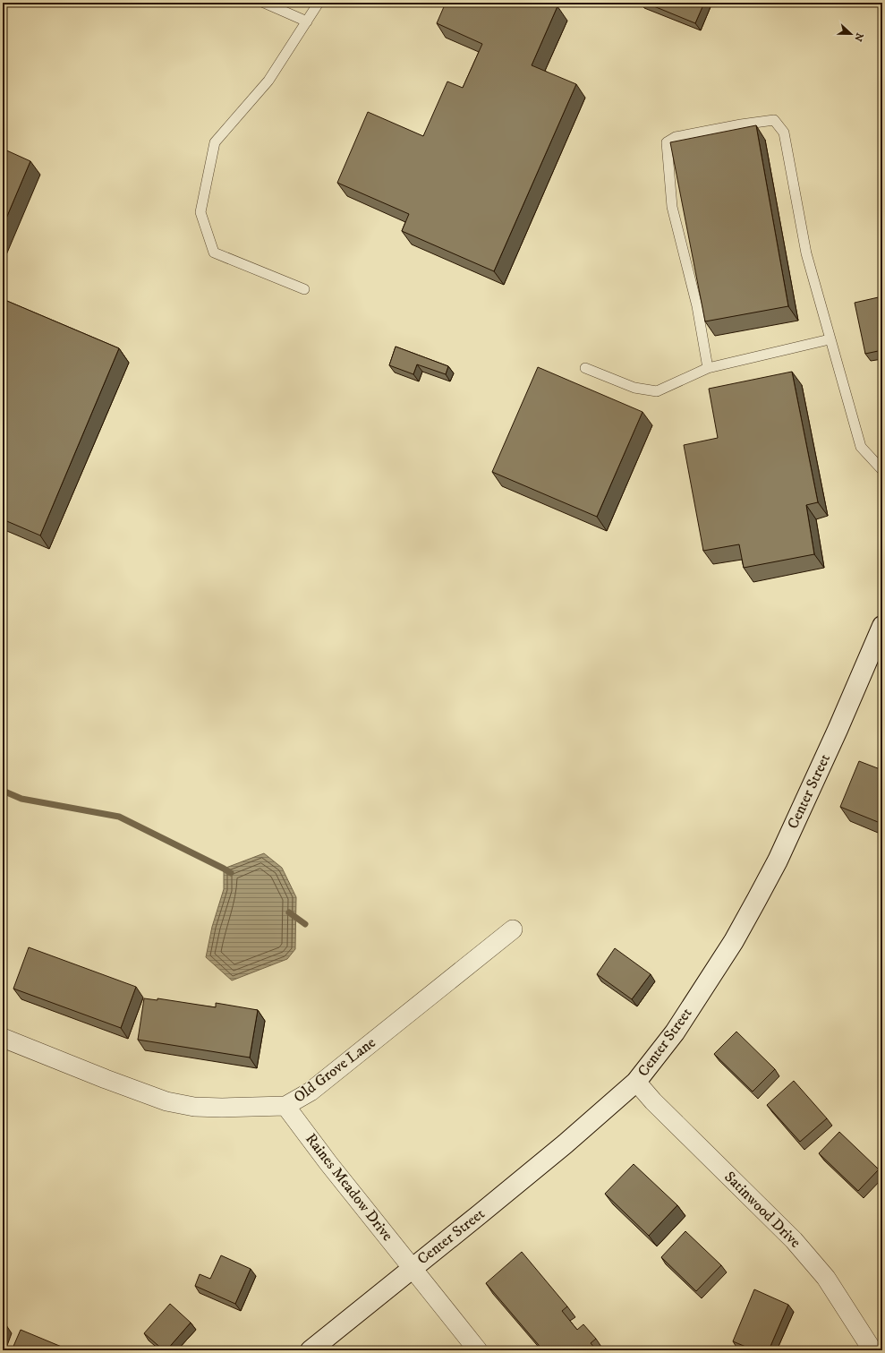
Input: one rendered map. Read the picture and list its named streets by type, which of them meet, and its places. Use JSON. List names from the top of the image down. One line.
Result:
{"streets":{"main road":["Center Street"],"street":["Old Grove Lane","Raines Meadow Drive","Satinwood Drive"]},"crossings":[["Center Street","Raines Meadow Drive"],["Center Street","Satinwood Drive"],["Old Grove Lane","Raines Meadow Drive"]],"north":"right"}
